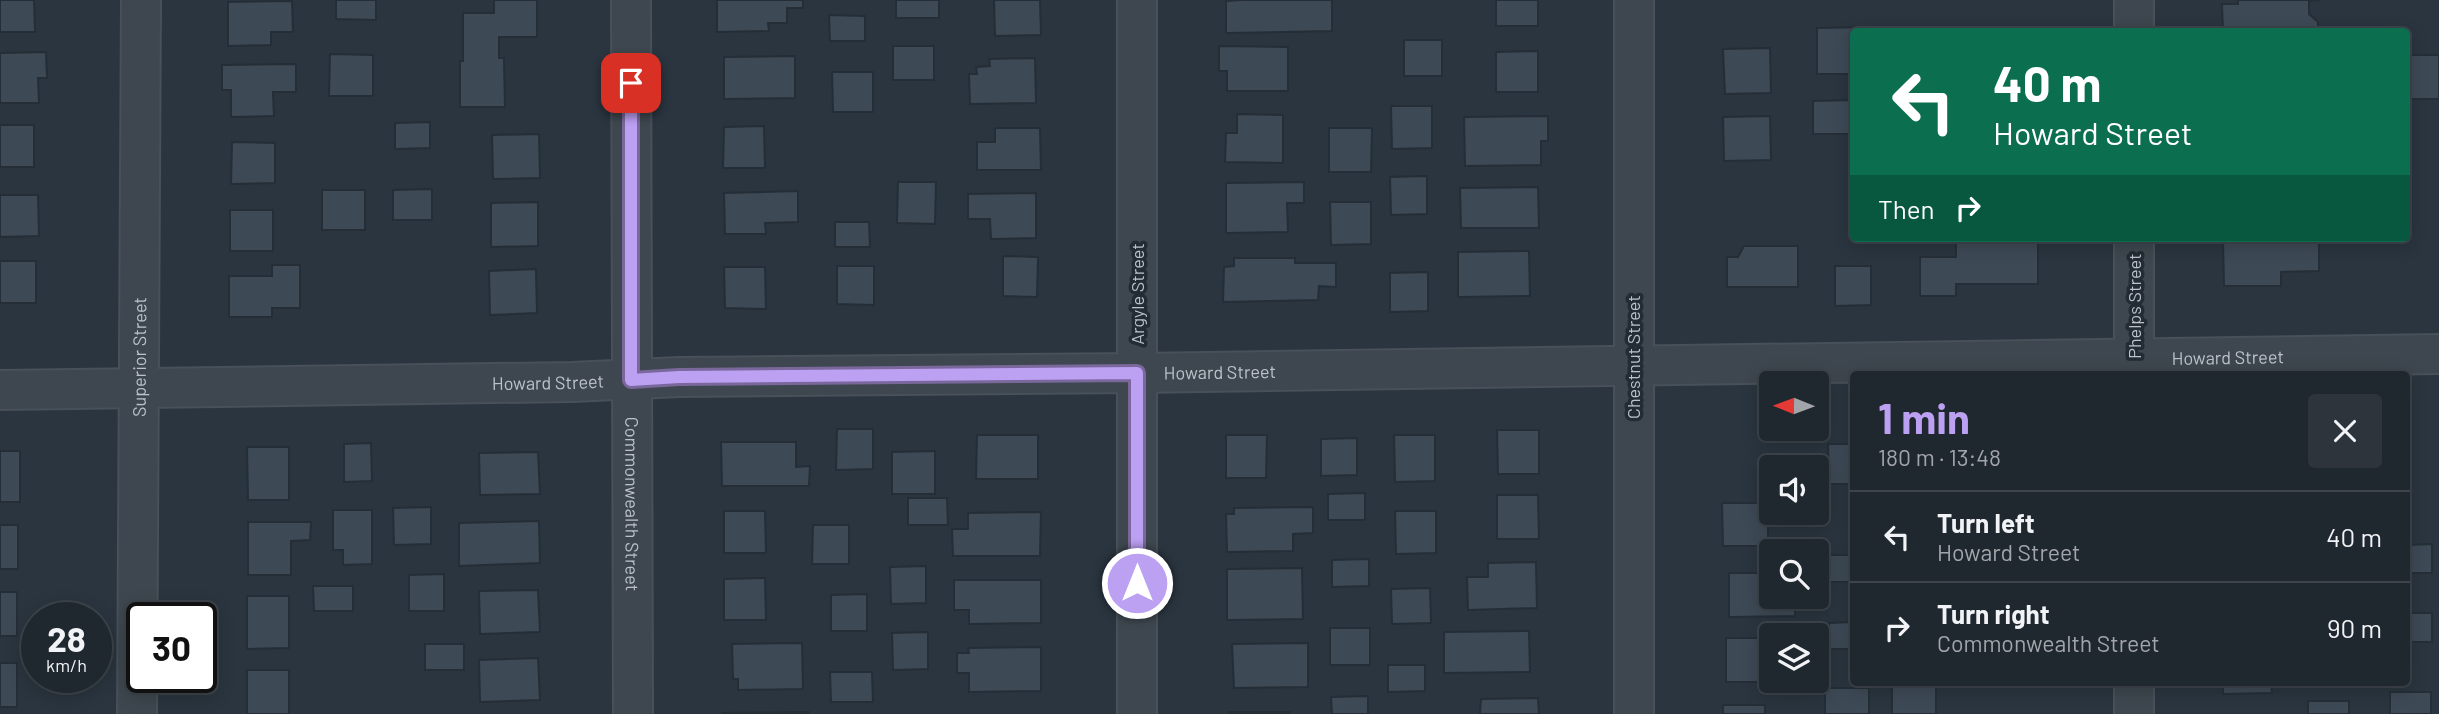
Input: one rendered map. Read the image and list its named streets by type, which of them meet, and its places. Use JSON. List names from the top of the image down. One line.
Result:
{"streets":{"street":["Argyle Street","Phelps Street","Superior Street","Chestnut Street","Howard Street","Commonwealth Street"]},"crossings":[["Argyle Street","Howard Street"],["Phelps Street","Howard Street"],["Superior Street","Howard Street"],["Chestnut Street","Howard Street"],["Howard Street","Commonwealth Street"]],"north":"left","page":{"turn":["40 m","Howard Street"],"then":"Then","heading":["1 min","180 m · 13:48"],"list":[{"name":"Turn left","note":"Howard Street","value":"40 m"},{"name":"Turn right","note":"Commonwealth Street","value":"90 m"}],"speed":"28 km/h","limit":"30"}}
